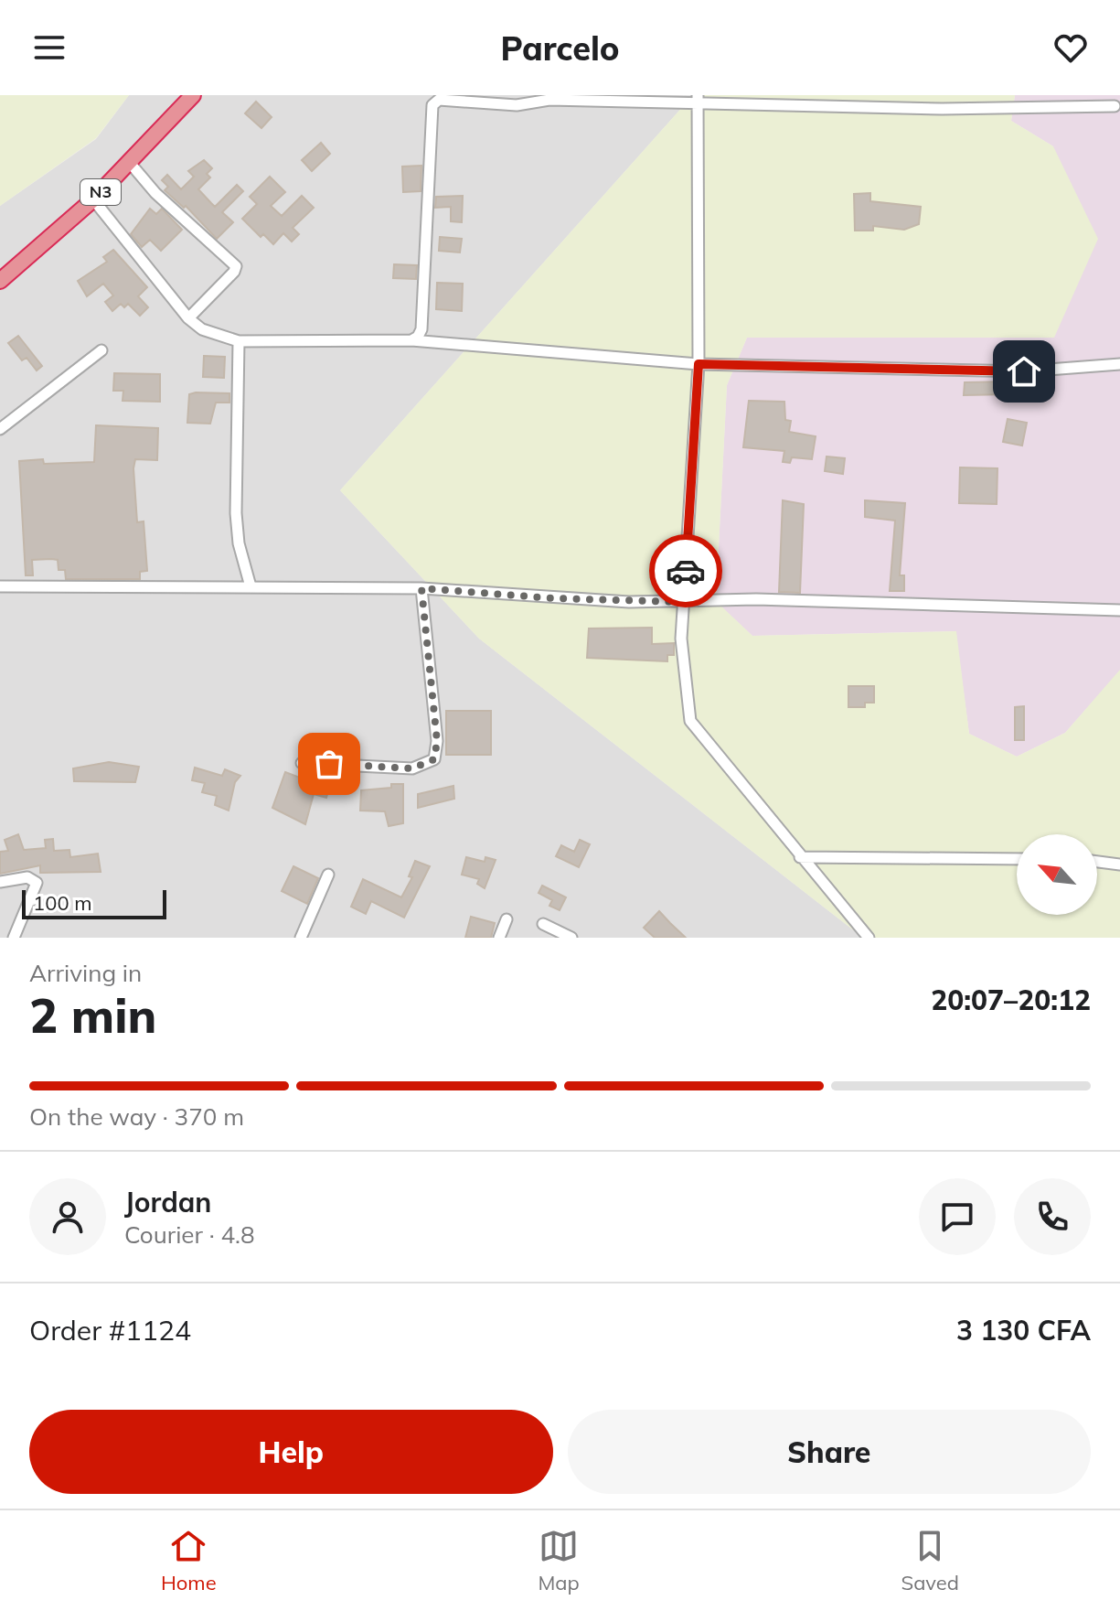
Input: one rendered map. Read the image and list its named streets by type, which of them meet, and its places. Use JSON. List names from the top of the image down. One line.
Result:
{"streets":{"highway":["N3"]},"scale_bar":"100 m","north":"top left","page":{"header":"Parcelo","scale":"100 m","heading":["2 min","Arriving in","20:07–20:12"],"panel":["Jordan","Courier · 4.8","Order #1124","3 130 CFA"],"bar":"On the way · 370 m","buttons":["Help","Share"],"tabs":["Home","Map","Saved"]}}
